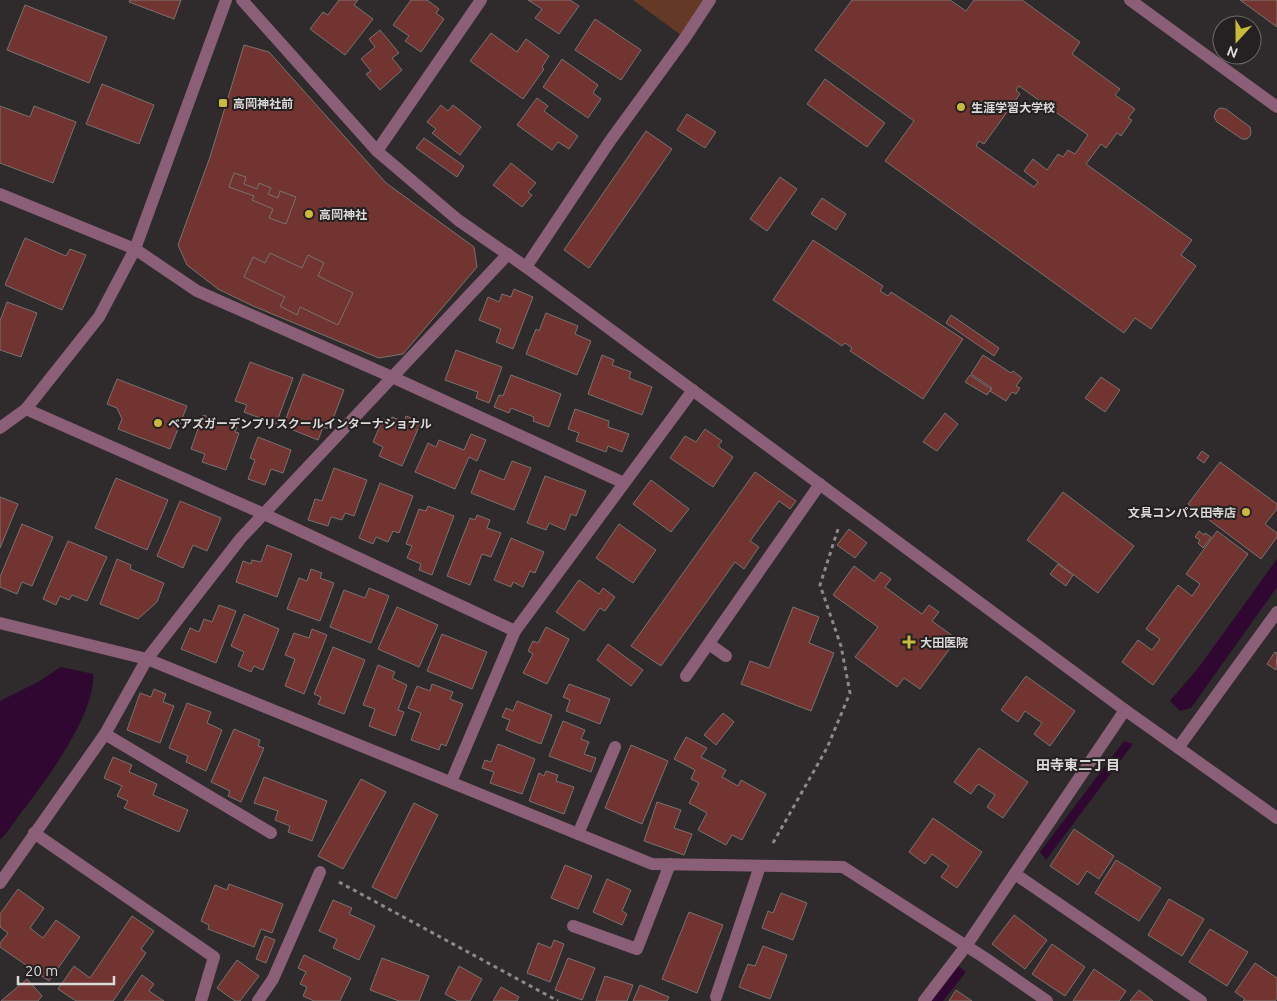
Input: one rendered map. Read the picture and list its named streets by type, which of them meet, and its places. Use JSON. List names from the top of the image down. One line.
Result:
{"districts":["田寺東二丁目"],"places":{"transit":["高岡神社前"],"other":["生涯学習大学校","高岡神社","ベアズガーデンプリスクールインターナショナル","文具コンパス田寺店"],"health":["大田医院"]},"scale_bar":"20 m","north":"bottom"}
